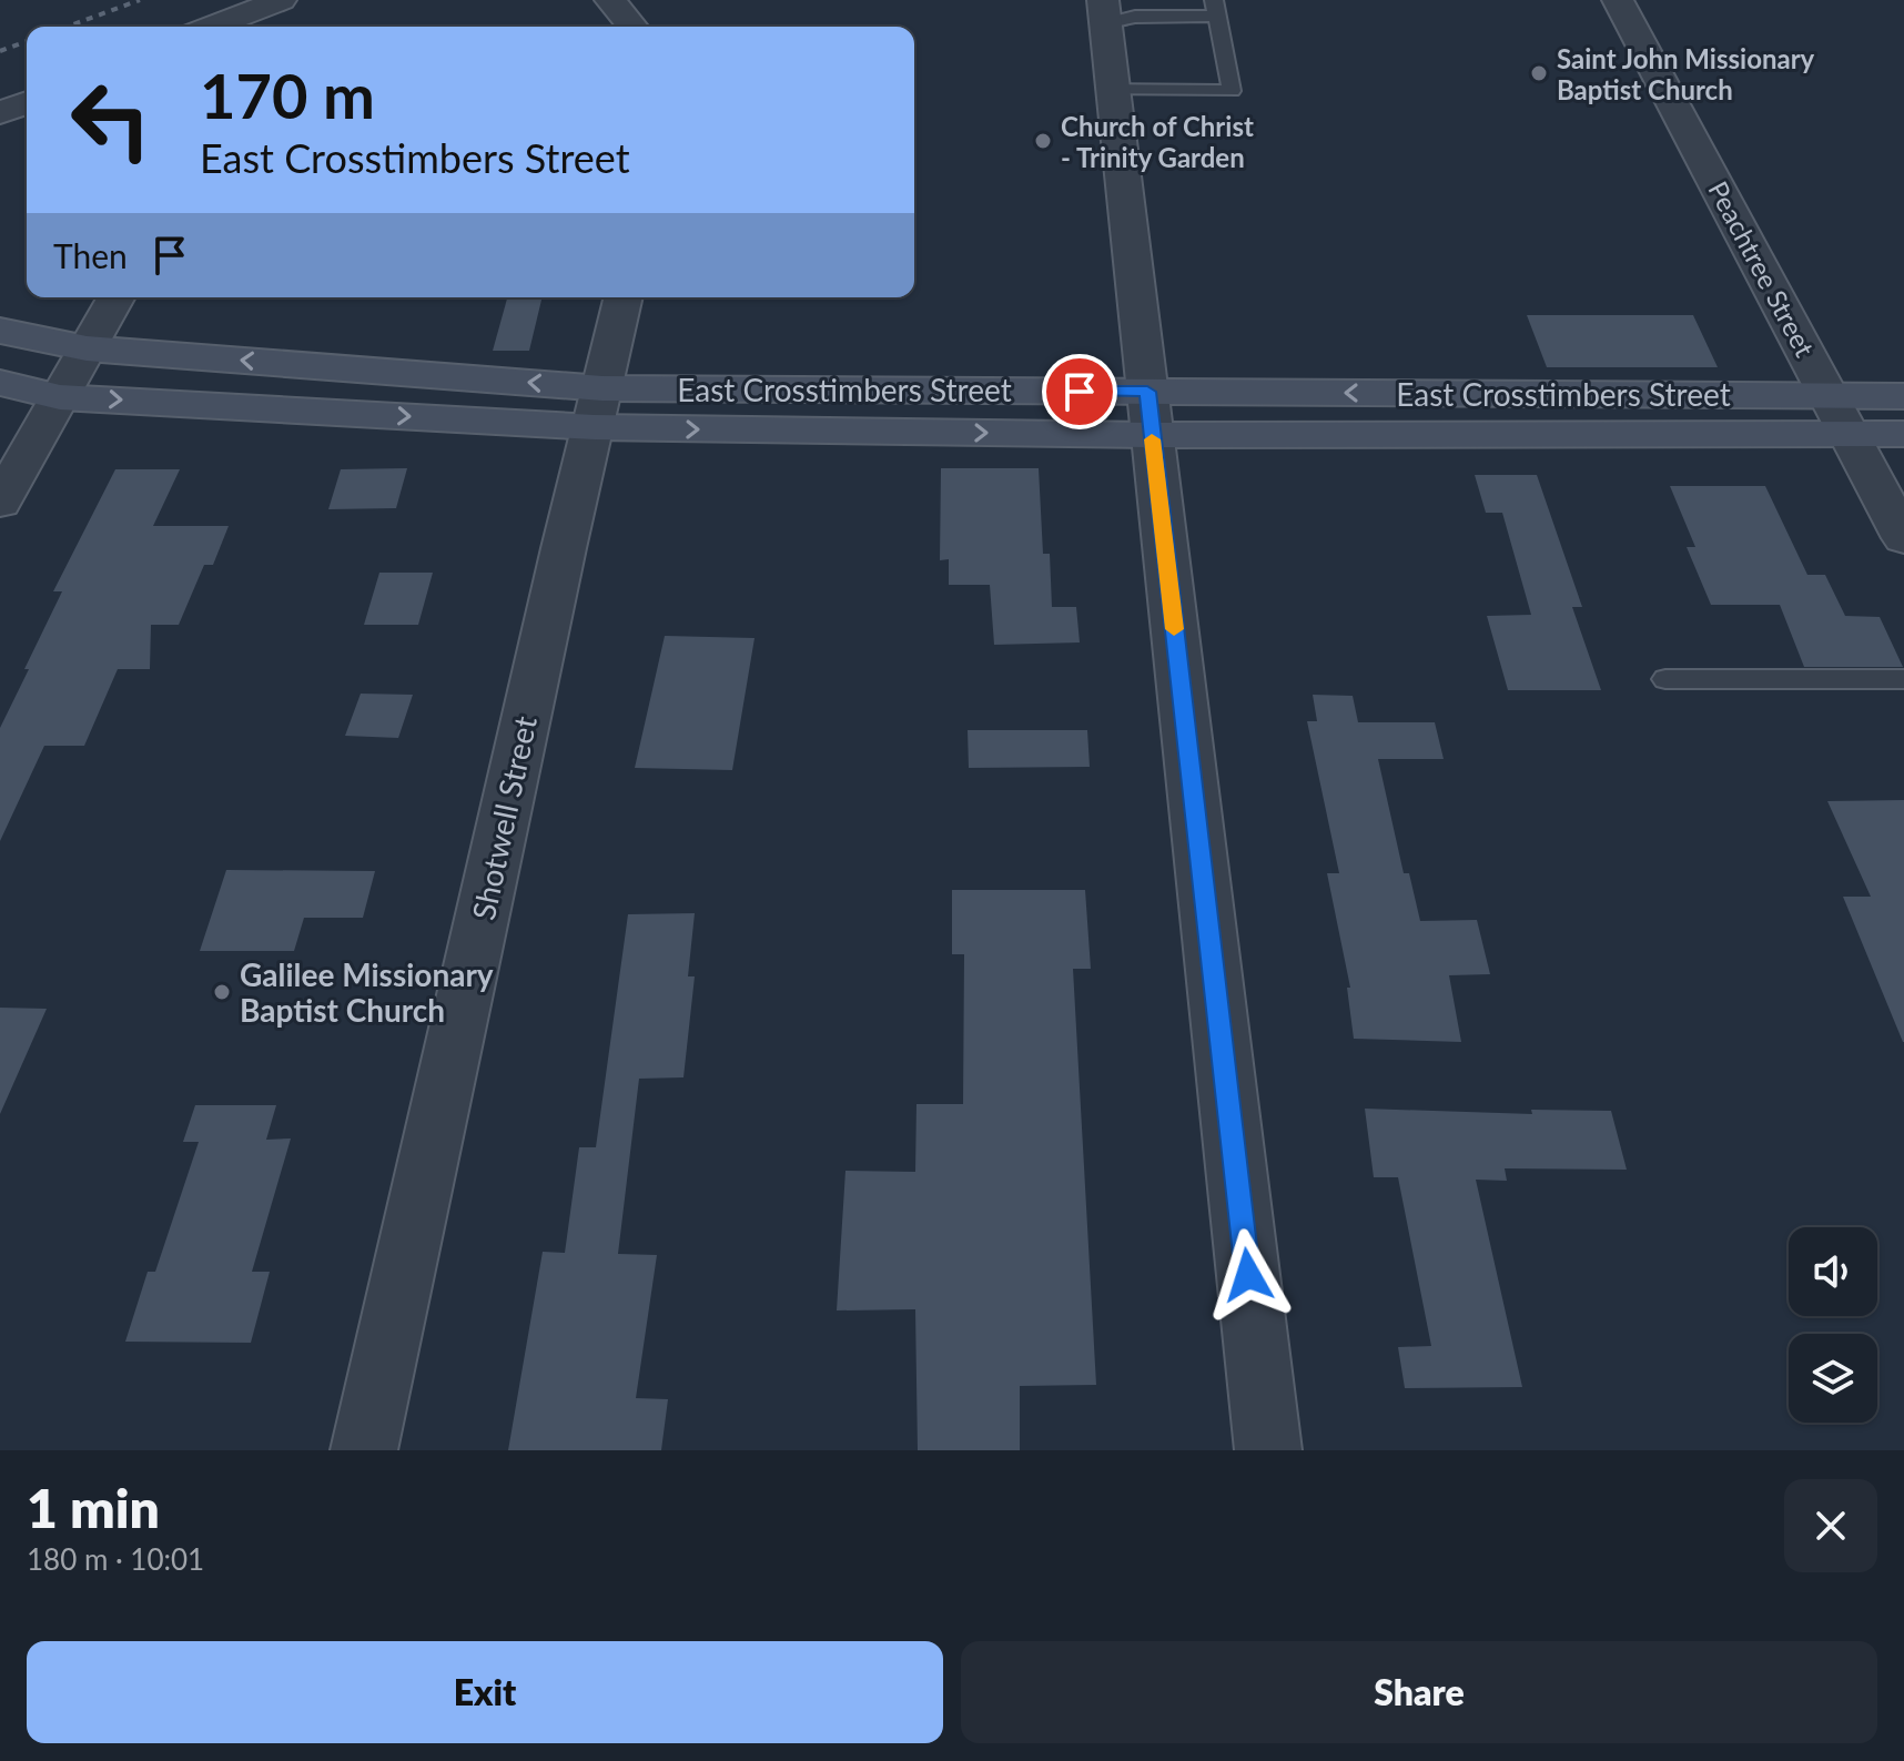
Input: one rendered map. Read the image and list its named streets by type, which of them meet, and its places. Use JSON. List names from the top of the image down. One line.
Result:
{"streets":{"main road":["East Crosstimbers Street"],"street":["Peachtree Street","Shotwell Street"]},"crossings":[["Peachtree Street","East Crosstimbers Street"],["East Crosstimbers Street","Shotwell Street"]],"places":["Saint John Missionary Baptist Church","Church of Christ - Trinity Garden","Galilee Missionary Baptist Church"],"page":{"turn":["170 m","East Crosstimbers Street"],"then":"Then","heading":["1 min","180 m · 10:01"],"buttons":["Exit","Share"]}}
